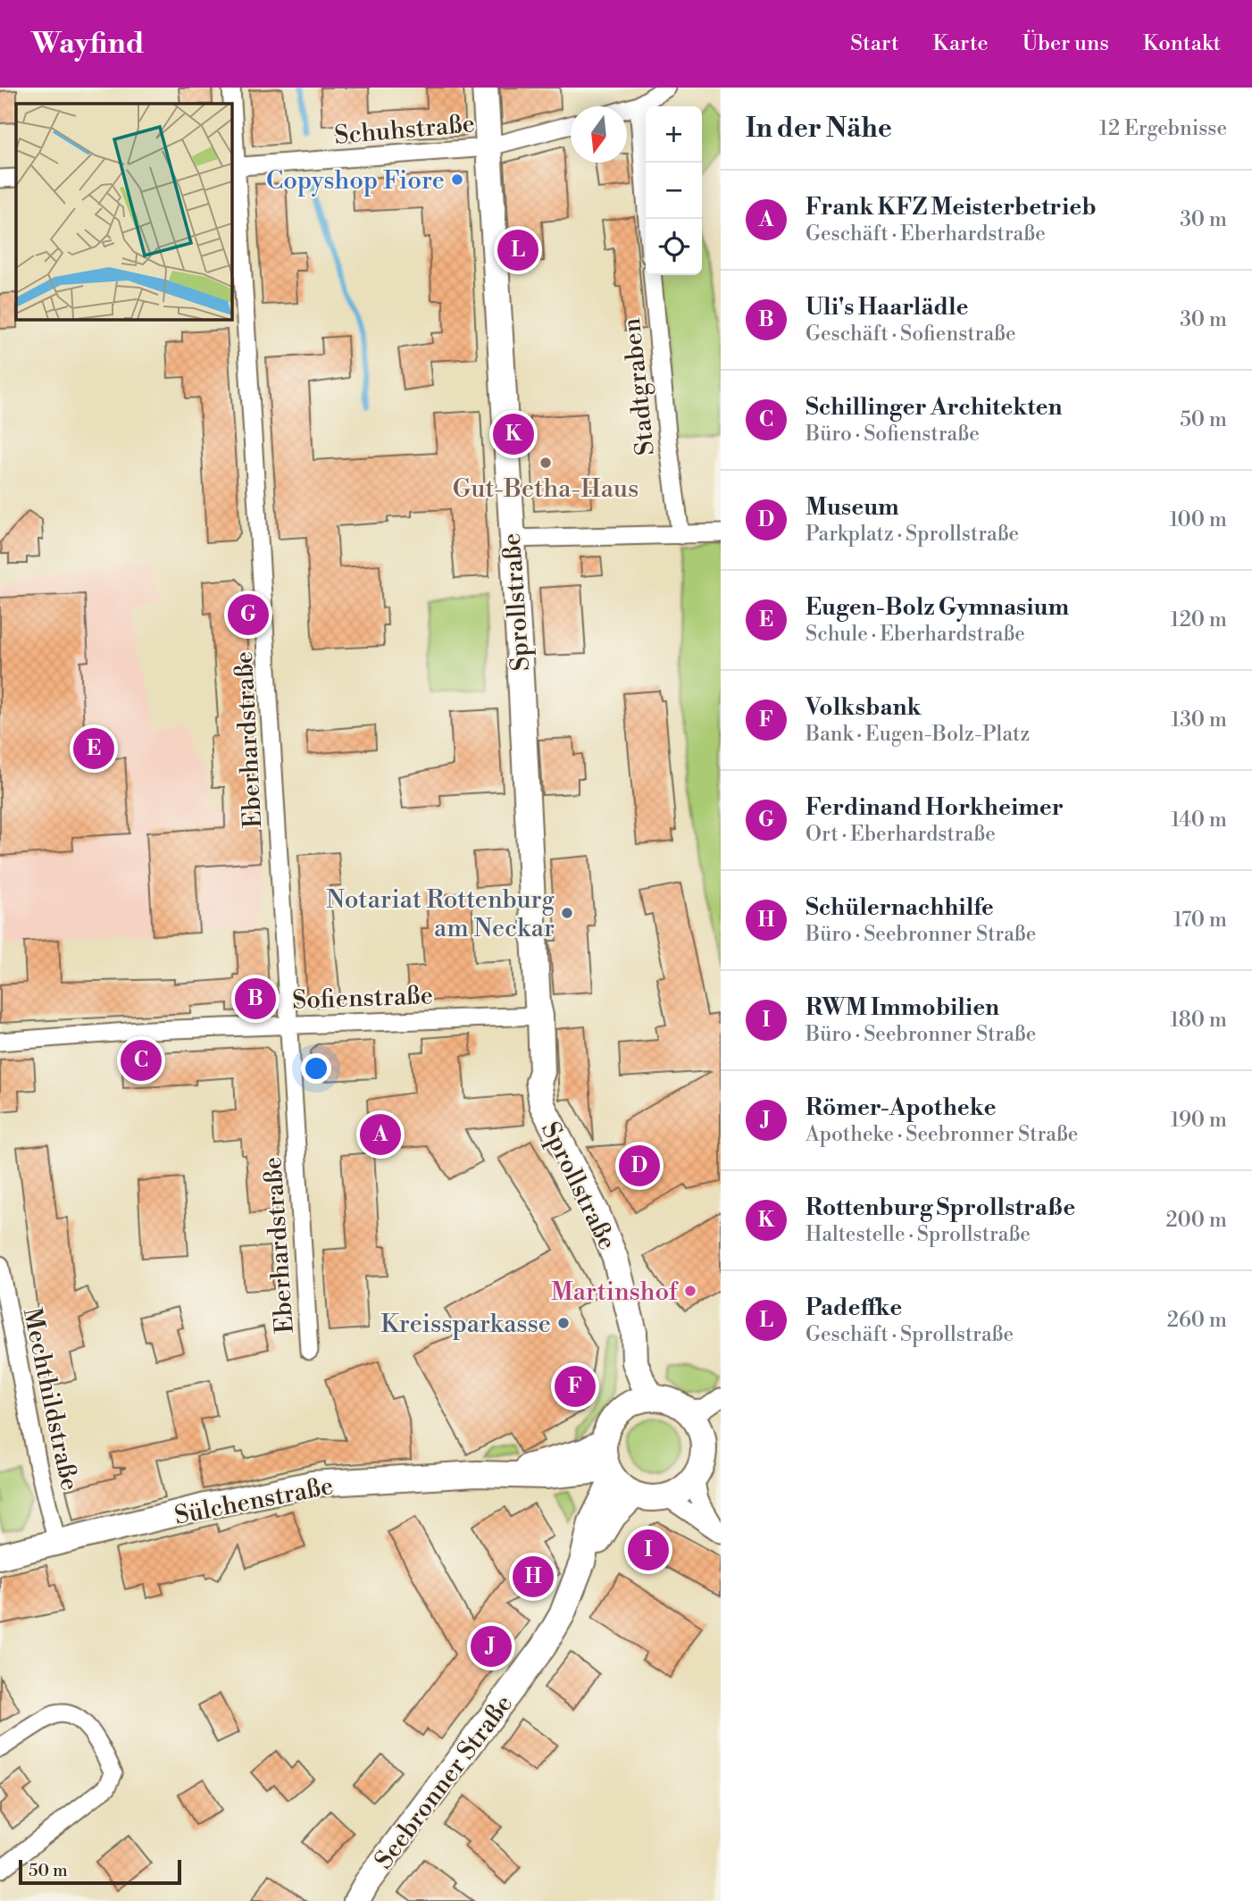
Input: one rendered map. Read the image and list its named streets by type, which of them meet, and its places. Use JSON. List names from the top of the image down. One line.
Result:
{"streets":{"main road":["Sprollstraße","Sülchenstraße","Seebronner Straße"],"street":["Schuhstraße","Stadtgraben","Eberhardstraße","Sofienstraße","Mechthildstraße"]},"crossings":[["Schuhstraße","Sprollstraße"],["Schuhstraße","Eberhardstraße"],["Sprollstraße","Sofienstraße"],["Sprollstraße","Sülchenstraße"],["Sprollstraße","Seebronner Straße"],["Eberhardstraße","Sofienstraße"],["Mechthildstraße","Sülchenstraße"],["Sülchenstraße","Seebronner Straße"]],"places":["Copyshop Fiore","Gut-Betha-Haus","Notariat Rottenburg am Neckar","Martinshof","Kreissparkasse"],"scale_bar":"50 m","north":"bottom","page":{"header":"Wayfind","nav":["Start","Karte","Über uns","Kontakt"],"heading":["In der Nähe","12 Ergebnisse"],"map_buttons":["+","−"],"list":[{"mark":"A","name":"Frank KFZ Meisterbetrieb","note":"Geschäft · Eberhardstraße","value":"30 m"},{"mark":"B","name":"Uli's Haarlädle","note":"Geschäft · Sofienstraße","value":"30 m"},{"mark":"C","name":"Schillinger Architekten","note":"Büro · Sofienstraße","value":"50 m"},{"mark":"D","name":"Museum","note":"Parkplatz · Sprollstraße","value":"100 m"},{"mark":"E","name":"Eugen-Bolz Gymnasium","note":"Schule · Eberhardstraße","value":"120 m"},{"mark":"F","name":"Volksbank","note":"Bank · Eugen-Bolz-Platz","value":"130 m"},{"mark":"G","name":"Ferdinand Horkheimer","note":"Ort · Eberhardstraße","value":"140 m"},{"mark":"H","name":"Schülernachhilfe","note":"Büro · Seebronner Straße","value":"170 m"},{"mark":"I","name":"RWM Immobilien","note":"Büro · Seebronner Straße","value":"180 m"},{"mark":"J","name":"Römer-Apotheke","note":"Apotheke · Seebronner Straße","value":"190 m"},{"mark":"K","name":"Rottenburg Sprollstraße","note":"Haltestelle · Sprollstraße","value":"200 m"},{"mark":"L","name":"Padeffke","note":"Geschäft · Sprollstraße","value":"260 m"}],"pins":["L","K","G","E","B","C","A","D","F","I","H","J"],"scale":"50 m"}}
